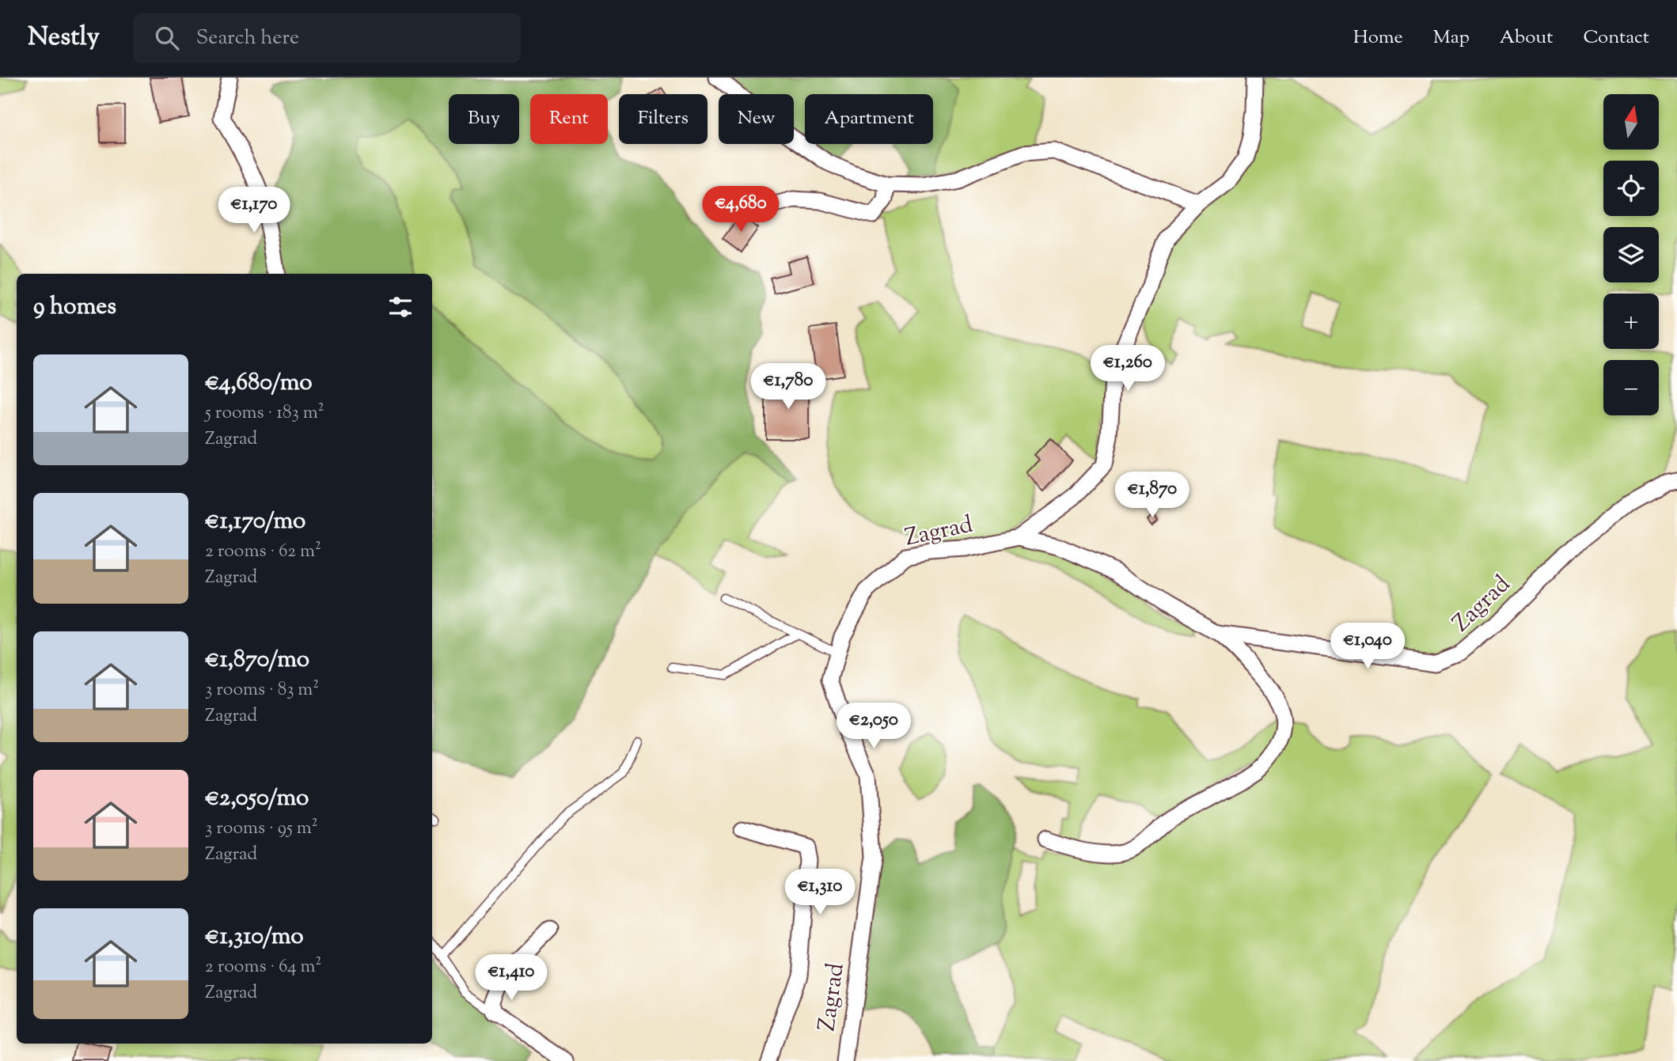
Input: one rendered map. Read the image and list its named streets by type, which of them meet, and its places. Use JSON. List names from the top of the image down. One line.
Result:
{"streets":{"street":["Zagrad"]},"north":"top","page":{"header":"Nestly","search":"Search here","nav":["Home","Map","About","Contact"],"map_buttons":["+","−"],"chip":["Buy","Rent","Filters","New","Apartment"],"price":["€4,680","€1,170","€1,260","€1,780","€1,870","€1,040","€2,050","€1,310","€1,410"],"heading":"9 homes","list":[{"name":"€4,680/mo","note":"5 rooms · 183 m² · Zagrad"},{"name":"€1,170/mo","note":"2 rooms · 62 m² · Zagrad"},{"name":"€1,870/mo","note":"3 rooms · 83 m² · Zagrad"},{"name":"€2,050/mo","note":"3 rooms · 95 m² · Zagrad"},{"name":"€1,310/mo","note":"2 rooms · 64 m² · Zagrad"}]}}
